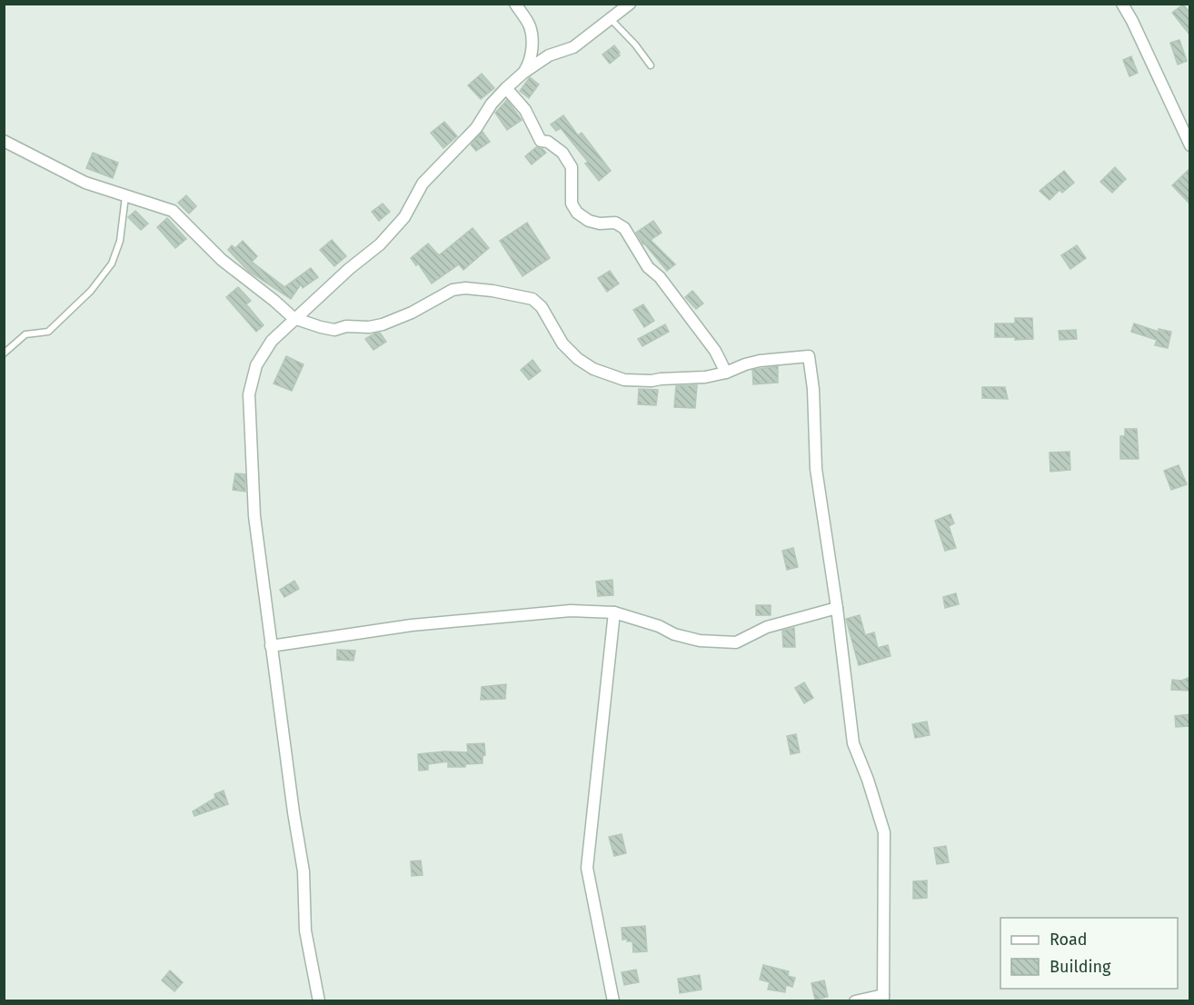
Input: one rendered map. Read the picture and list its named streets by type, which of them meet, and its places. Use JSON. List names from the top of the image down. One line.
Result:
{"legend":["Road","Building"]}
